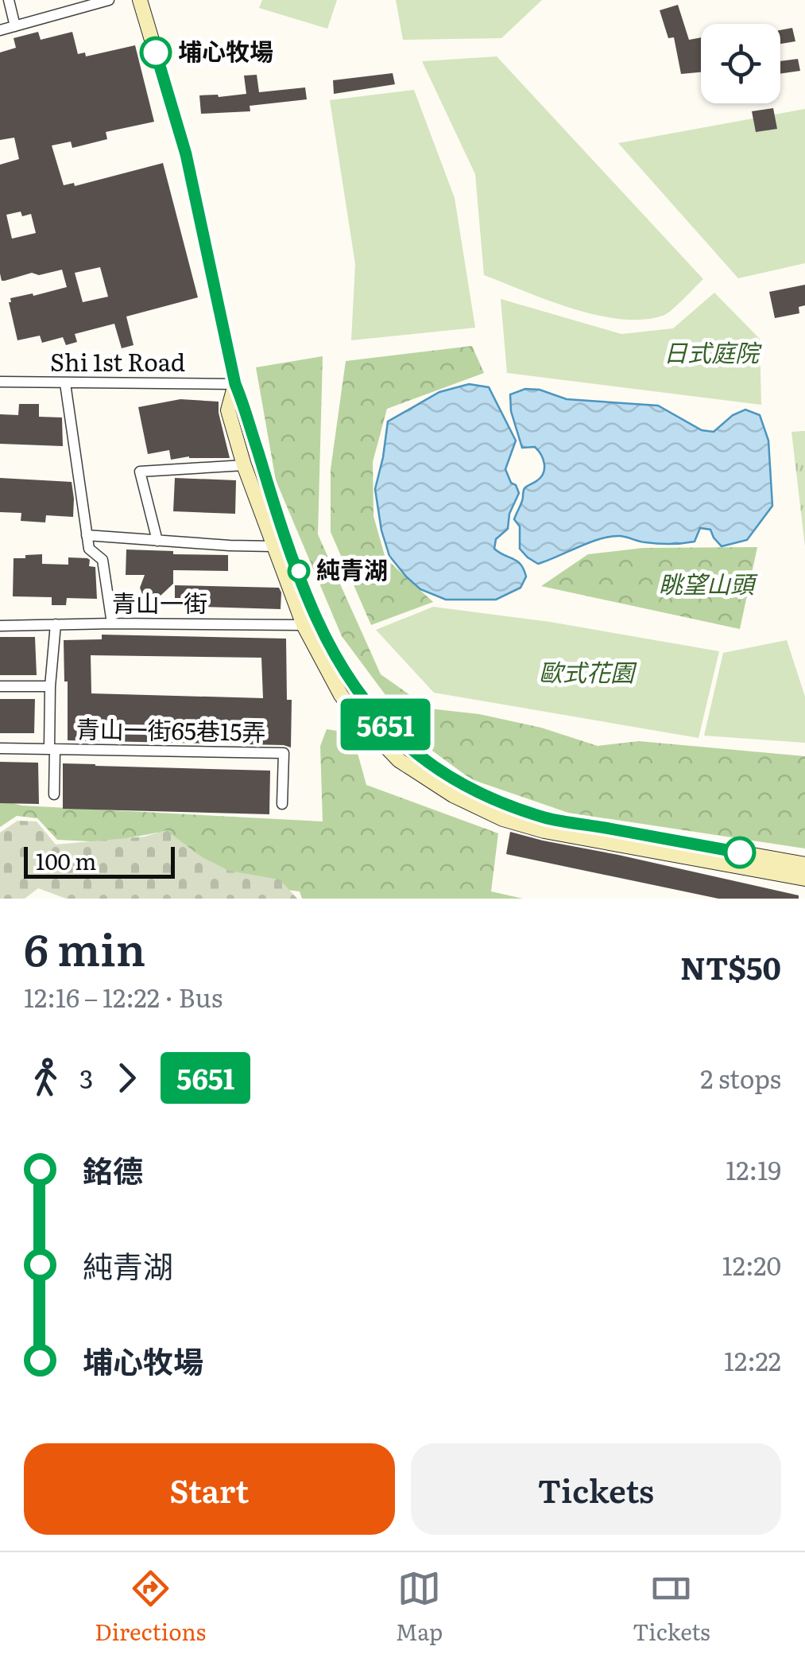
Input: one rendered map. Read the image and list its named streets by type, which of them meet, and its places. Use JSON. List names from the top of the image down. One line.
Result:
{"streets":{"street":["Shi 1st Road","青山一街","青山一街65巷15弄"]},"parks":["日式庭院","眺望山頭","歐式花園"],"places":["埔心牧場","純青湖"],"lines":["bus line 5651"],"scale_bar":"100 m","page":{"on_map":"5651","scale":"100 m","heading":["6 min","12:16 – 12:22 · Bus","NT$50"],"legs":["3","5651","2 stops"],"list":[{"name":"銘德","value":"12:19"},{"name":"純青湖","value":"12:20"},{"name":"埔心牧場","value":"12:22"}],"buttons":["Start","Tickets"],"tabs":["Directions","Map","Tickets"]}}
